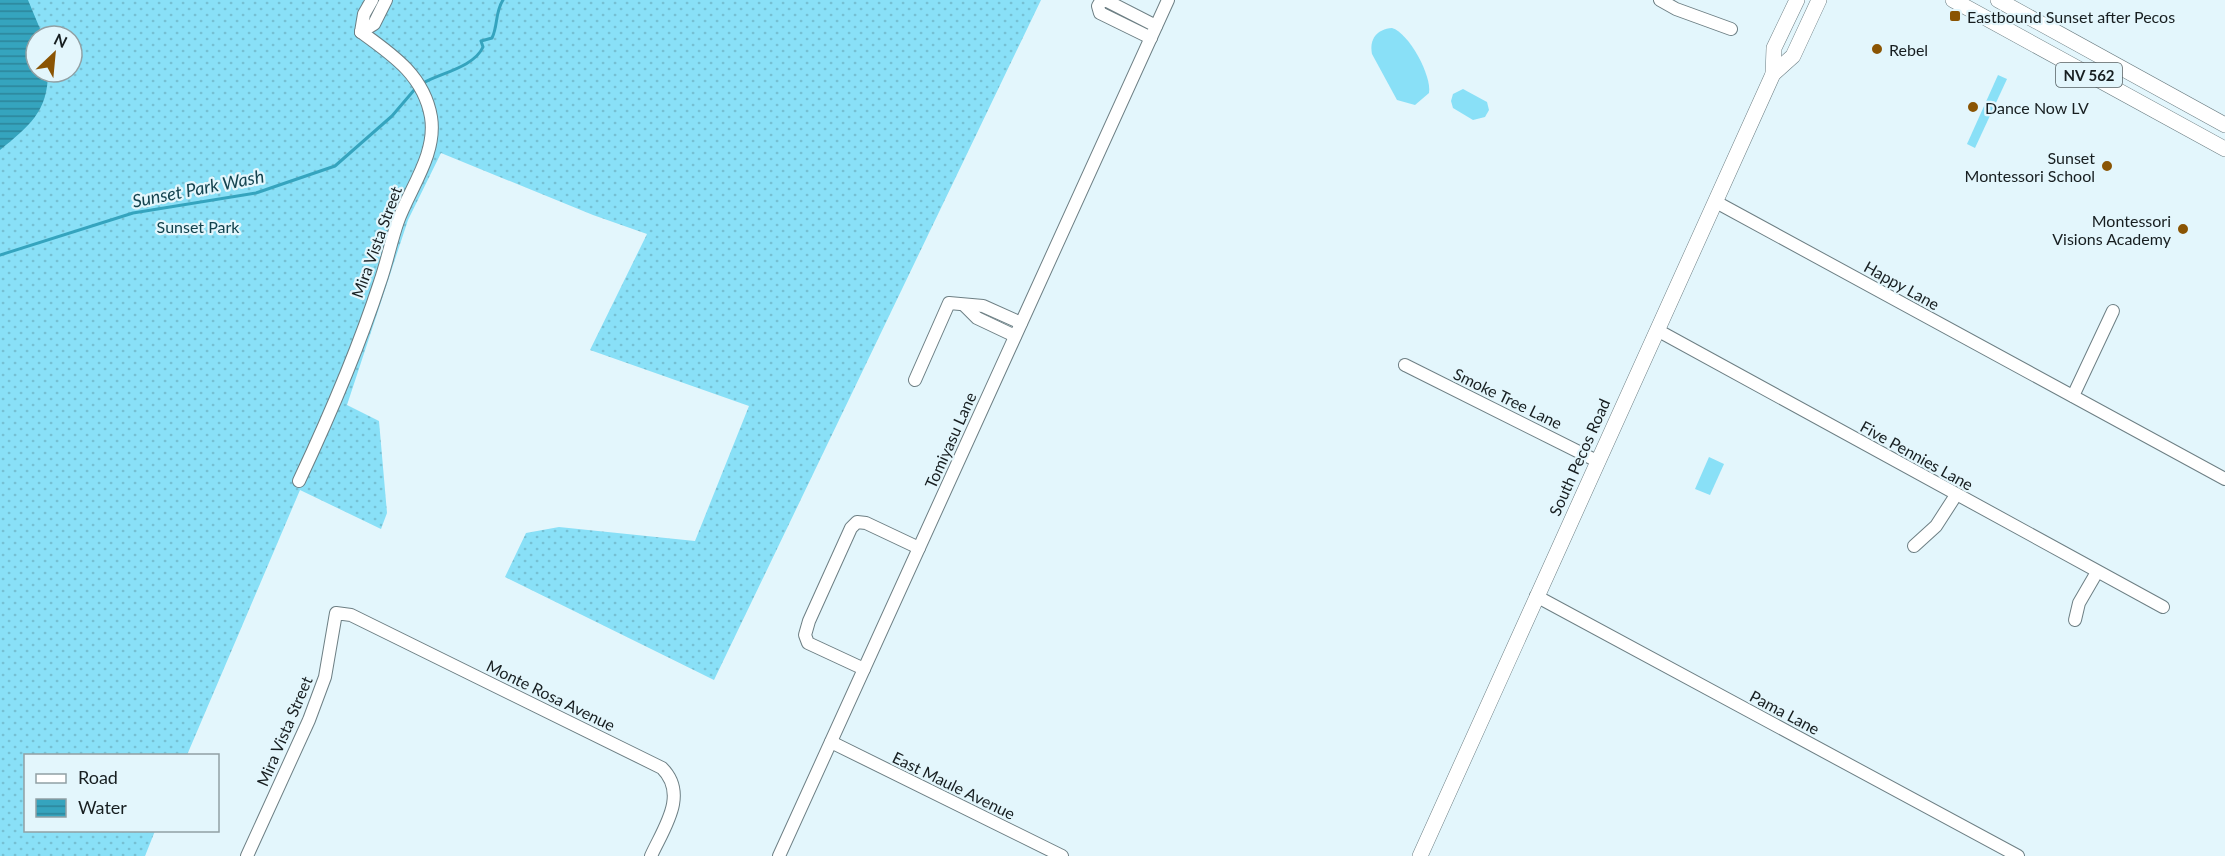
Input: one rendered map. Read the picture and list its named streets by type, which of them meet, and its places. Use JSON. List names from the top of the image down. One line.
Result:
{"streets":{"main road":["NV 562","South Pecos Road"],"street":["Mira Vista Street","Happy Lane","Smoke Tree Lane","Tomiyasu Lane","Five Pennies Lane","Monte Rosa Avenue","Pama Lane","East Maule Avenue"]},"crossings":[["Mira Vista Street","Monte Rosa Avenue"],["Happy Lane","South Pecos Road"],["Smoke Tree Lane","South Pecos Road"],["Tomiyasu Lane","East Maule Avenue"],["Five Pennies Lane","South Pecos Road"],["South Pecos Road","Pama Lane"]],"water":["Sunset Park Wash"],"parks":["Sunset Park"],"places":{"transit":["Eastbound Sunset after Pecos"],"other":["Rebel","Dance Now LV","Sunset Montessori School","Montessori Visions Academy"]},"legend":["Road","Water"],"north":"top right"}
